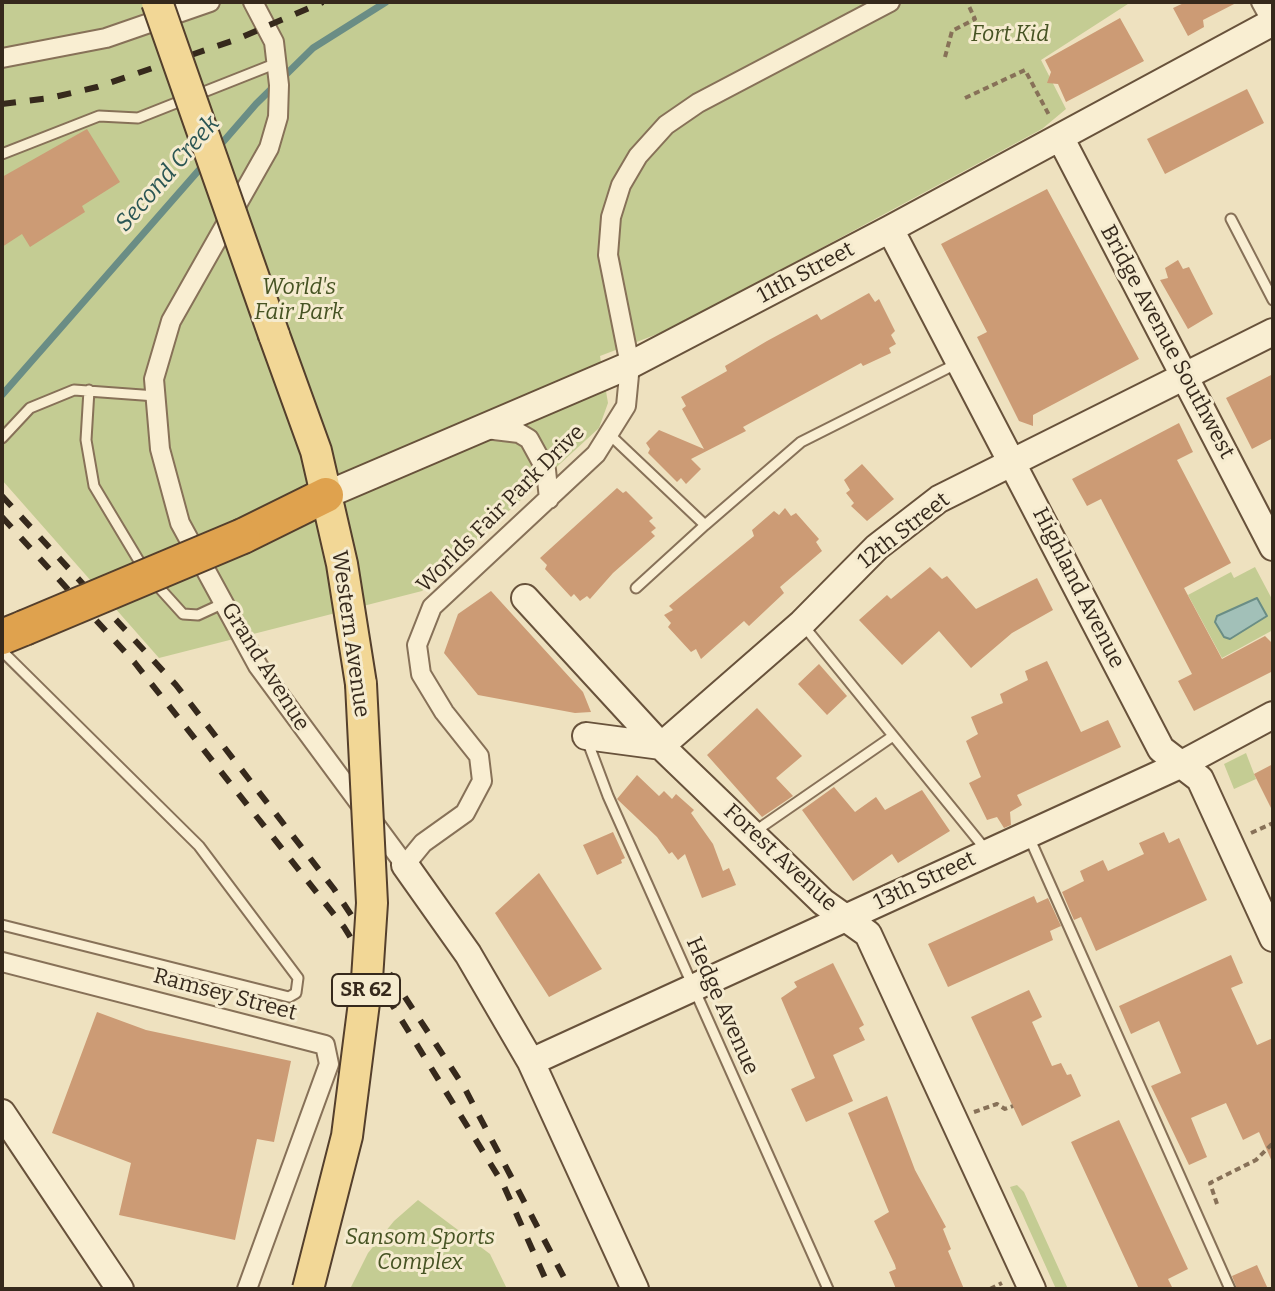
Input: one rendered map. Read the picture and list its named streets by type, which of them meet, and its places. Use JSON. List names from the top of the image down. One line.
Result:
{"streets":{"main road":["Western Avenue","SR 62"],"street":["11th Street","Bridge Avenue Southwest","Worlds Fair Park Drive","12th Street","Highland Avenue","Grand Avenue","Forest Avenue","13th Street","Ramsey Street"],"lane":["Hedge Avenue"]},"crossings":[["11th Street","Bridge Avenue Southwest"],["11th Street","Worlds Fair Park Drive"],["11th Street","Highland Avenue"],["11th Street","Western Avenue"],["Bridge Avenue Southwest","12th Street"],["Worlds Fair Park Drive","Grand Avenue"],["12th Street","Highland Avenue"],["12th Street","Forest Avenue"],["Highland Avenue","13th Street"],["Grand Avenue","13th Street"],["Forest Avenue","13th Street"],["13th Street","Hedge Avenue"]],"water":["Second Creek"],"parks":["Fort Kid","World's Fair Park","Sansom Sports Complex"]}
